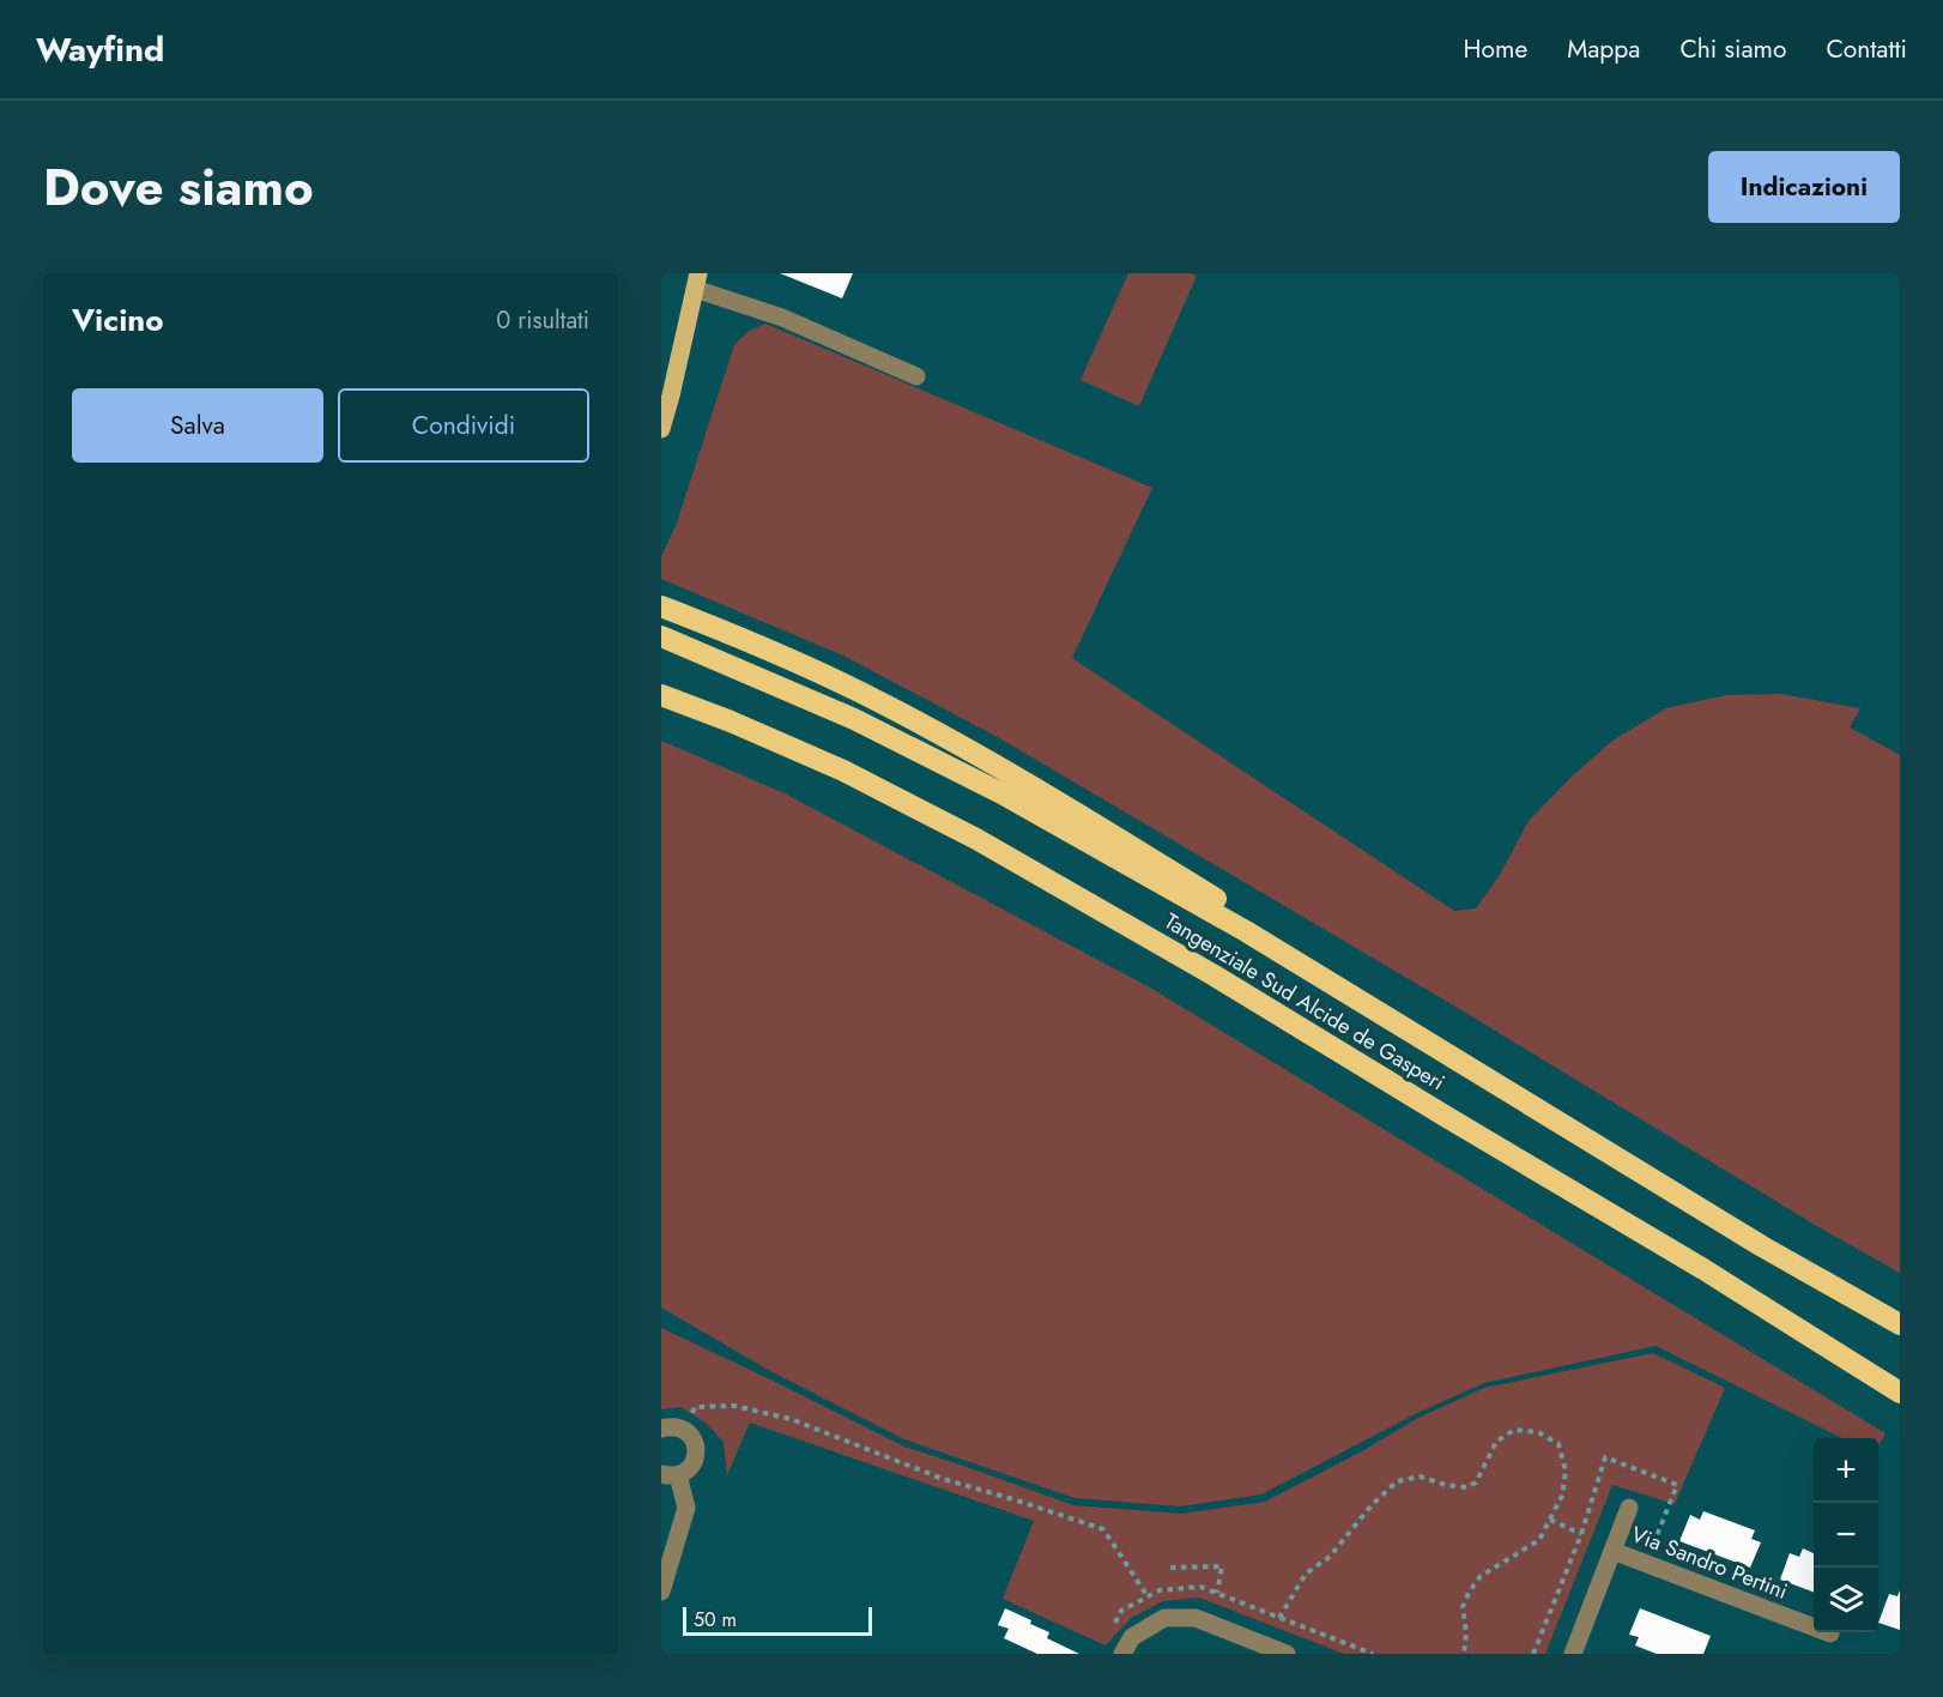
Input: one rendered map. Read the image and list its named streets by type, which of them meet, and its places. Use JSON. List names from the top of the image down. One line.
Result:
{"streets":{"highway":["Tangenziale Sud Alcide de Gasperi"],"street":["Via Sandro Pertini"]},"scale_bar":"50 m","page":{"header":"Wayfind","nav":["Home","Mappa","Chi siamo","Contatti"],"title":"Dove siamo","buttons":["Indicazioni",["Salva","Condividi"]],"heading":["Vicino","0 risultati"],"map_buttons":["+","−"],"scale":"50 m"}}
